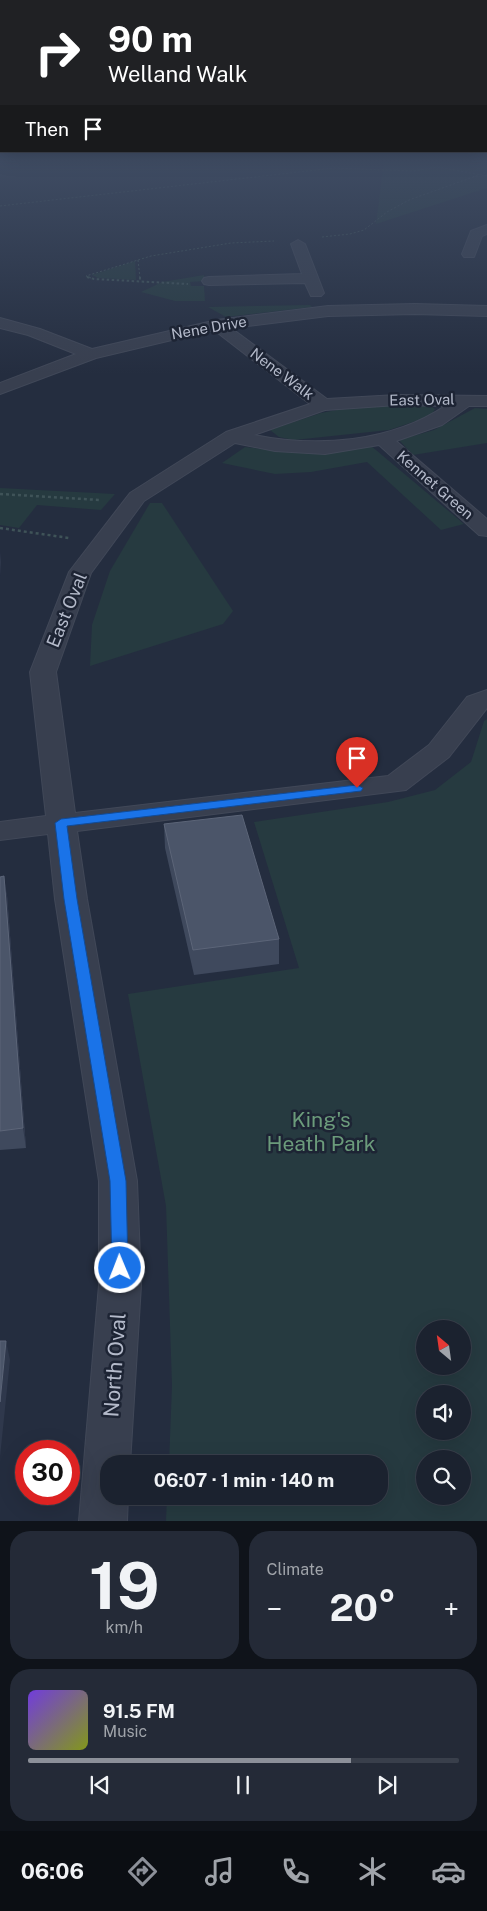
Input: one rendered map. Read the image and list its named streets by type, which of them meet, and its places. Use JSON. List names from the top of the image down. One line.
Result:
{"streets":{"street":["Nene Drive","Nene Walk","East Oval","Kennet Green","North Oval"]},"crossings":[["Nene Drive","Nene Walk"],["Nene Walk","East Oval"],["East Oval","Kennet Green"],["East Oval","North Oval"]],"parks":["King's Heath Park"],"north":"top left","page":{"turn":["90 m","Welland Walk"],"then":"Then","limit":"30","trip":"06:07 · 1 min · 140 m","tile":[["19","km/h"],"Climate"],"heat":["−","20°","+"],"song":["91.5 FM","Music"],"tabs":"06:06"}}
